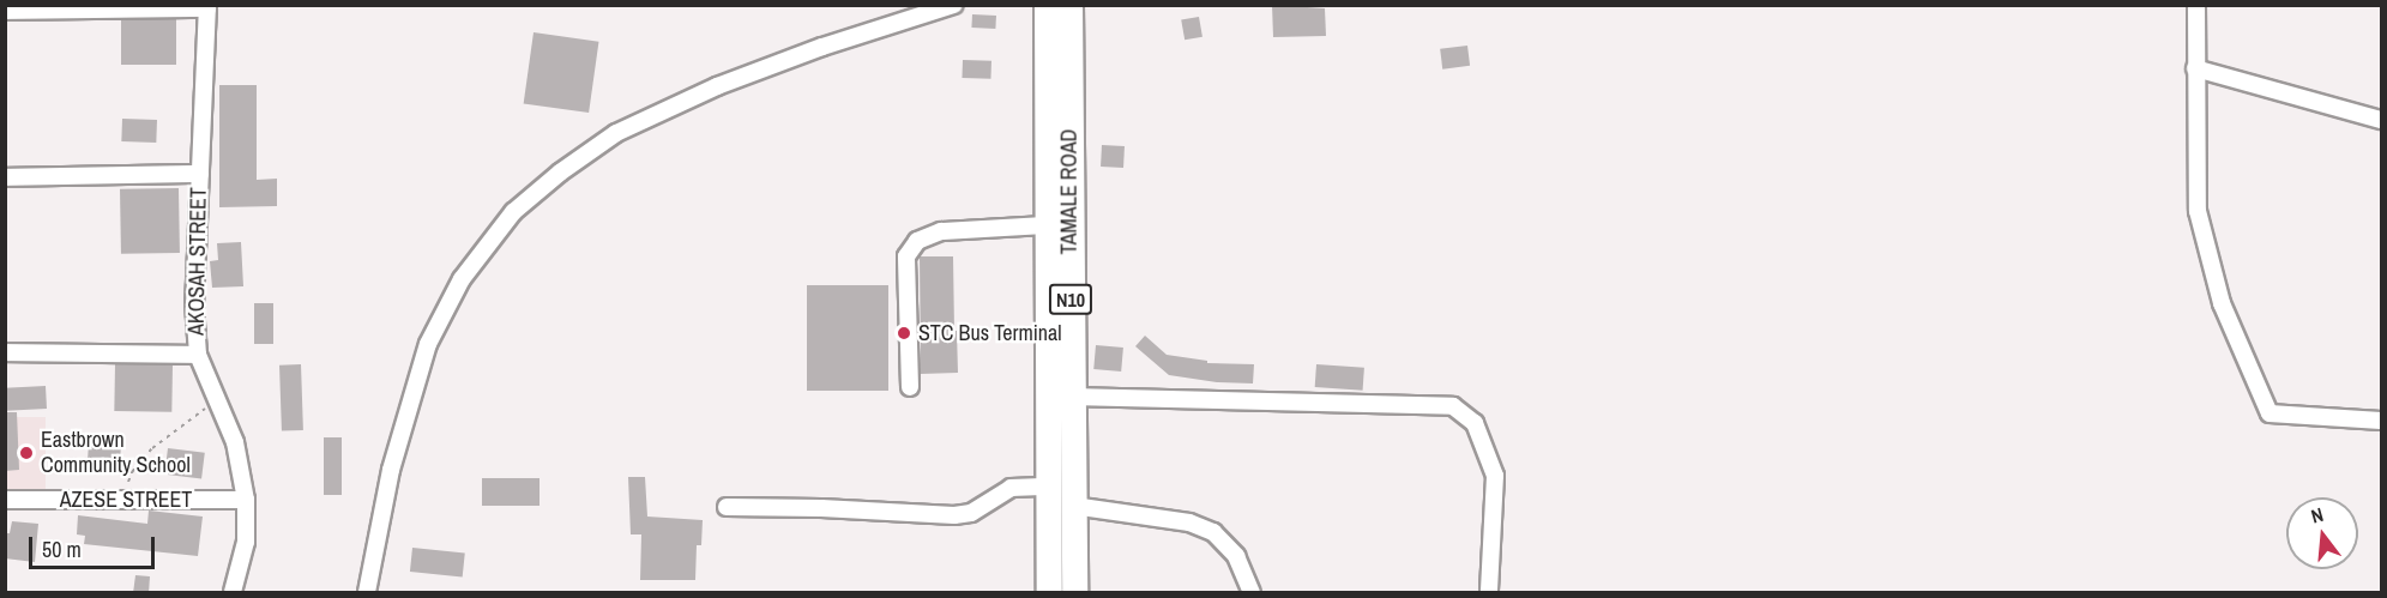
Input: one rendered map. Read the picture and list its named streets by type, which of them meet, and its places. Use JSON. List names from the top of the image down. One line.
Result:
{"streets":{"highway":["TAMALE ROAD","N10"],"street":["AKOSAH STREET","AZESE STREET"]},"crossings":[["AKOSAH STREET","AZESE STREET"]],"places":["STC Bus Terminal","Eastbrown Community School"],"scale_bar":"50 m","north":"top"}
